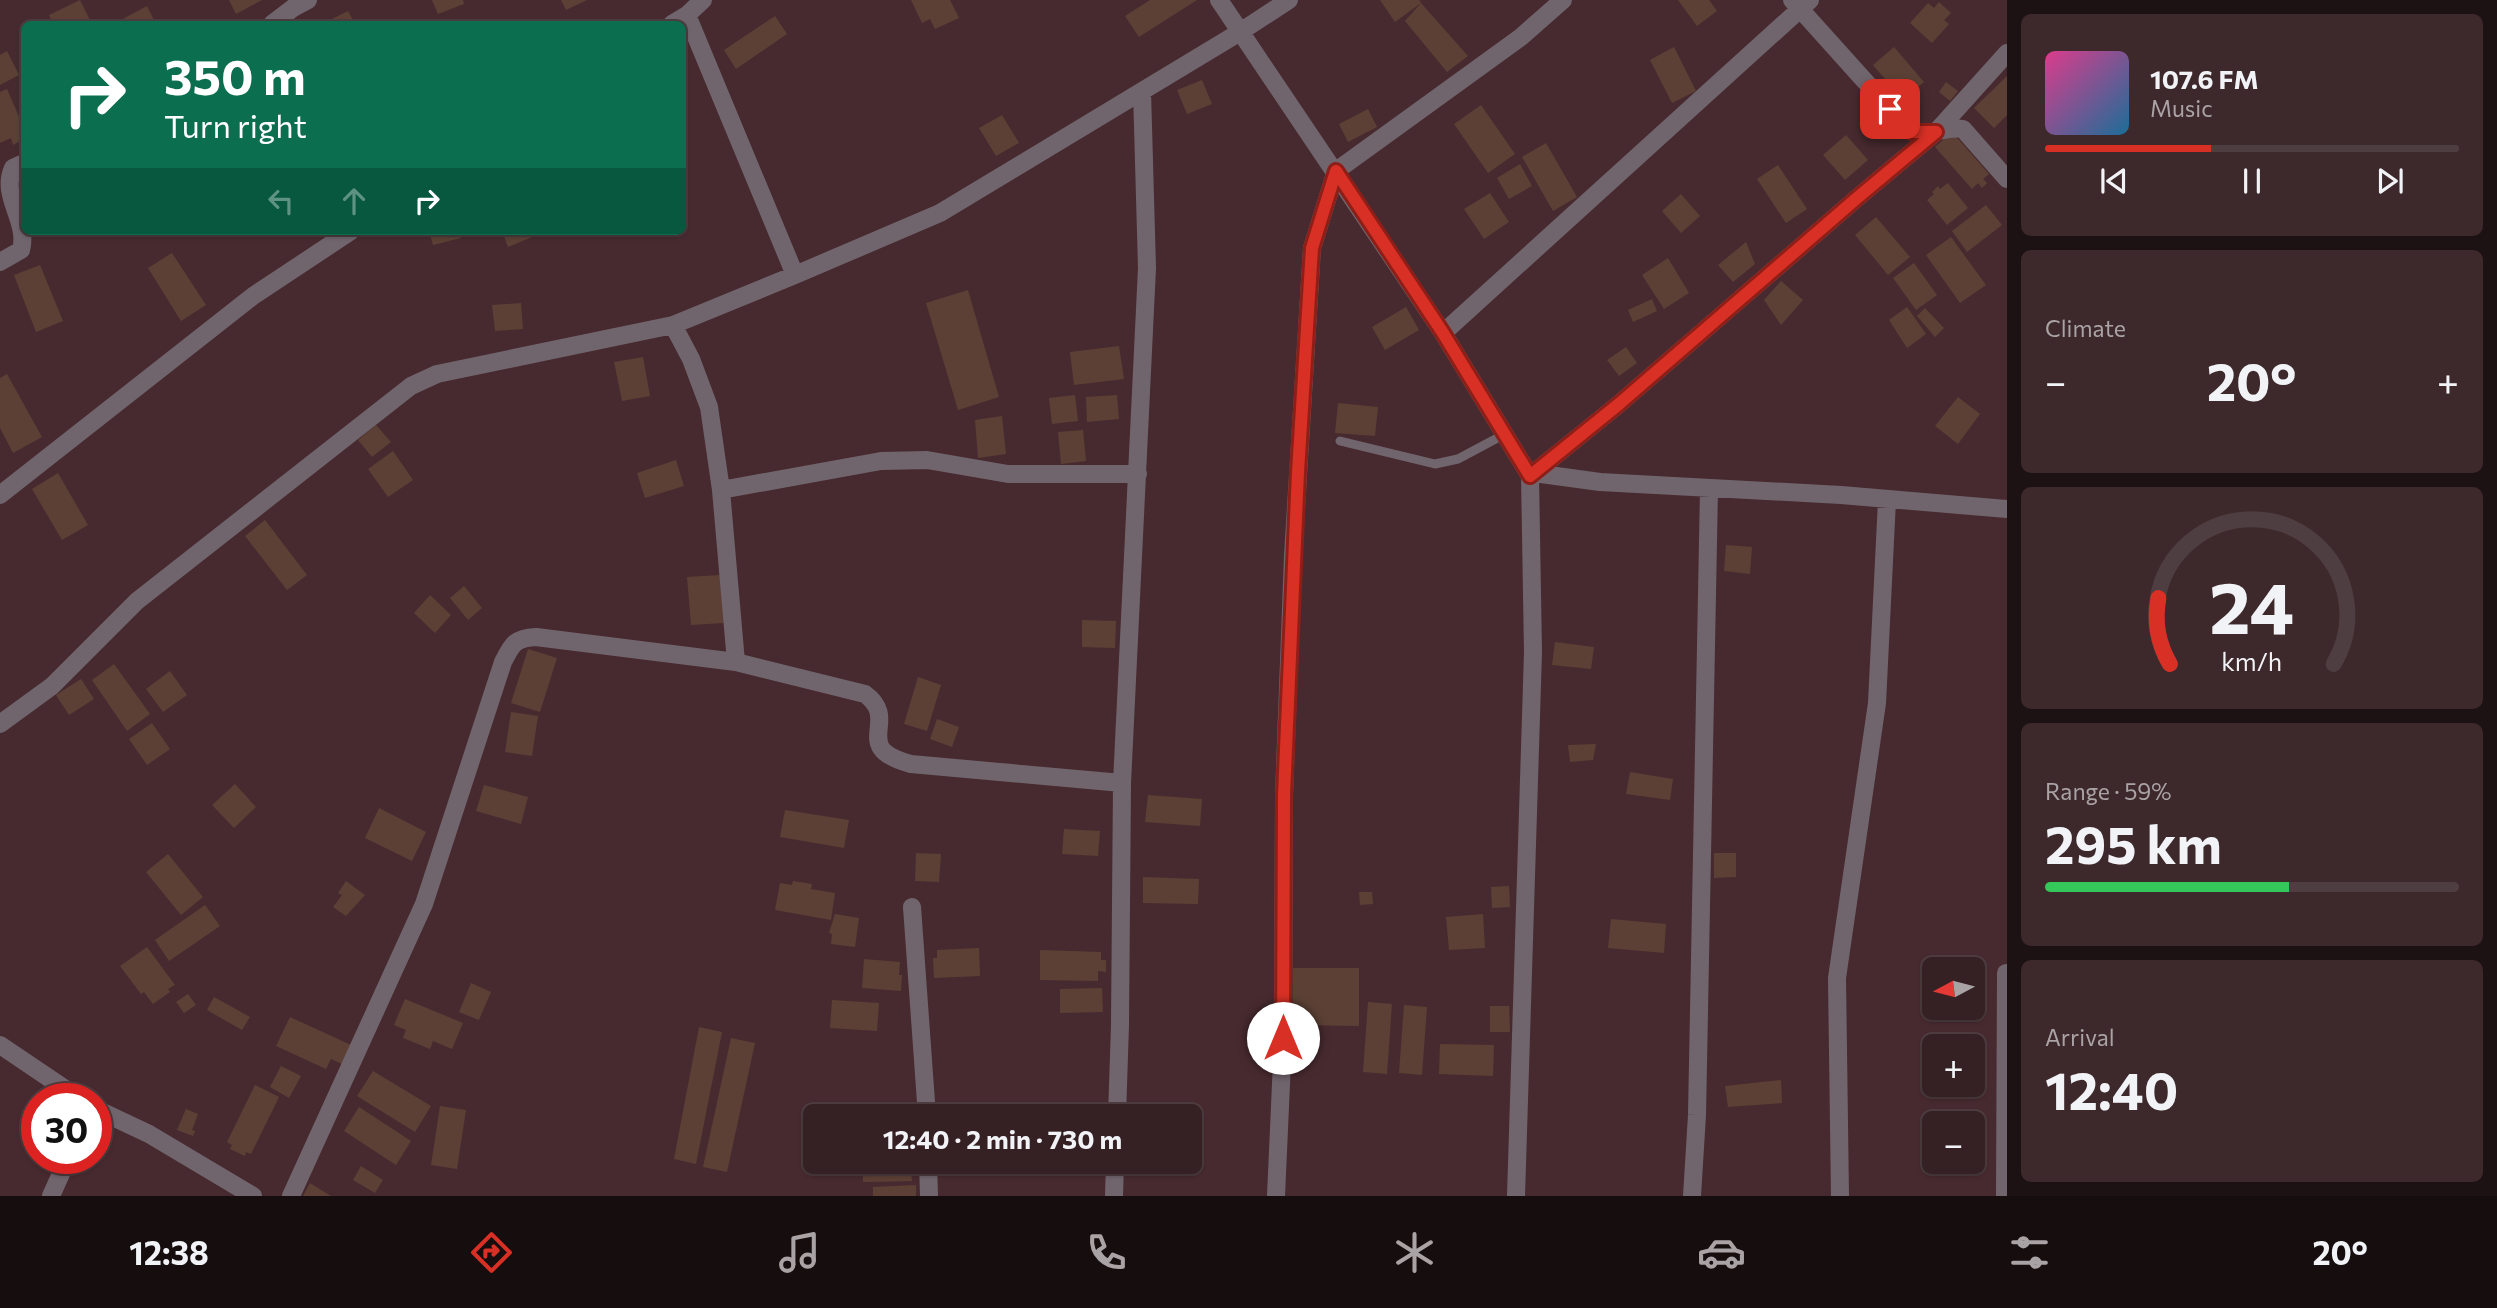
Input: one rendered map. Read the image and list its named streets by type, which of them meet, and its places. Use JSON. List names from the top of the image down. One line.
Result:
{"north":"left","page":{"turn":["350 m","Turn right"],"song":["107.6 FM","Music"],"tile":["Climate",["Range · 59%","295 km"],["Arrival","12:40"]],"heat":["−","20°","+"],"map_buttons":["+","−"],"limit":"30","trip":"12:40 · 2 min · 730 m","tabs":["12:38","20°"],"gauge":["24","km/h"]}}
